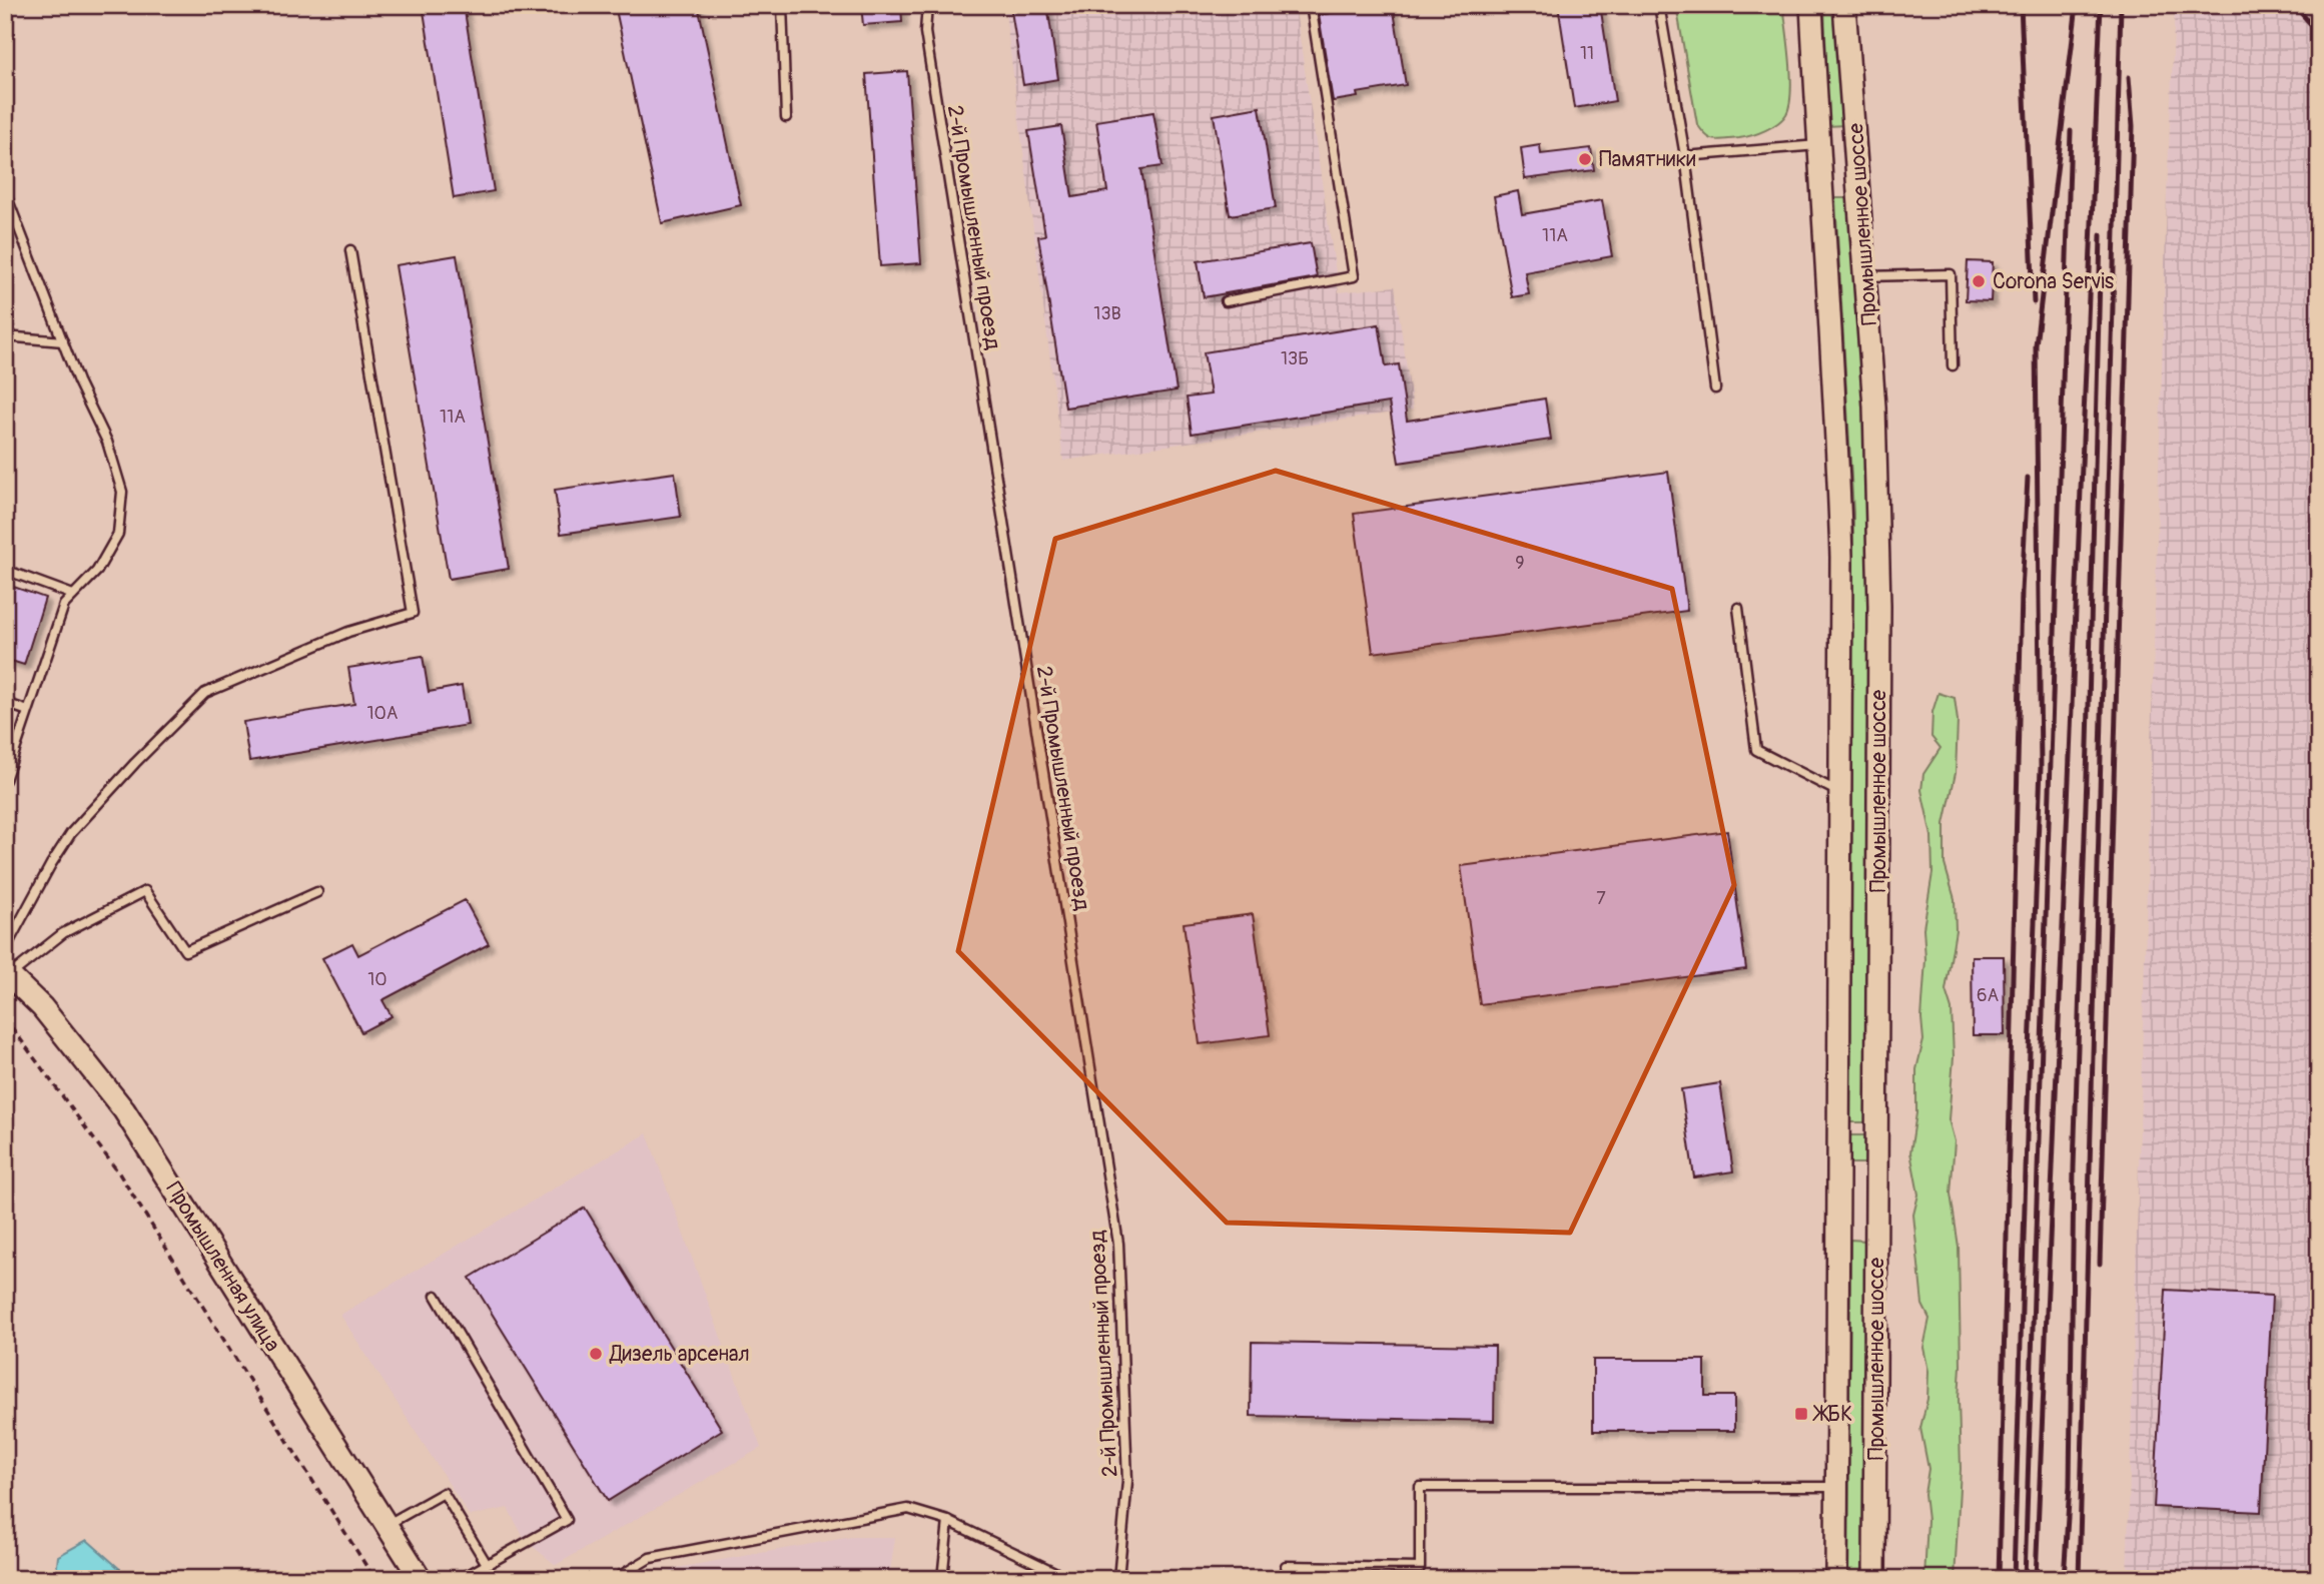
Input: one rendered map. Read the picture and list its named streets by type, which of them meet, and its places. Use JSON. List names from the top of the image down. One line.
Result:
{"streets":{"main road":["Промышленное шоссе","Промышленная улица"],"lane":["2-й Промышленный проезд"]},"places":{"other":["Памятники","Corona Servis","Дизель арсенал"],"transit":["ЖБК"]},"house_numbers":["11","11А","13В","13Б","11А","9","10А","7","10","6А"]}
